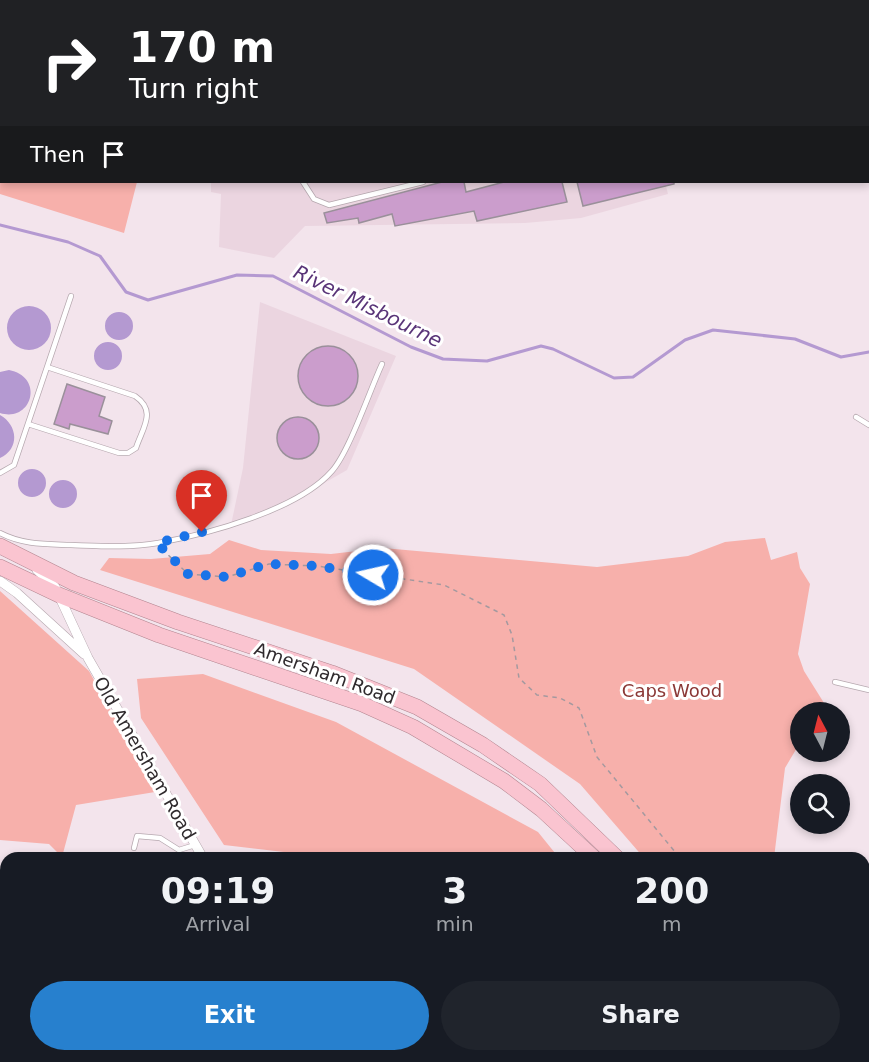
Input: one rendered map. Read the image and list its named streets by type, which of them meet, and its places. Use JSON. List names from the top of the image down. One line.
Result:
{"streets":{"highway":["Amersham Road"],"street":["Old Amersham Road"]},"crossings":[["Amersham Road","Old Amersham Road"]],"water":["River Misbourne"],"parks":["Caps Wood"],"north":"top","page":{"turn":["170 m","Turn right"],"then":"Then","eta":["09:19","Arrival","3","min","200","m"],"buttons":["Exit","Share"]}}
